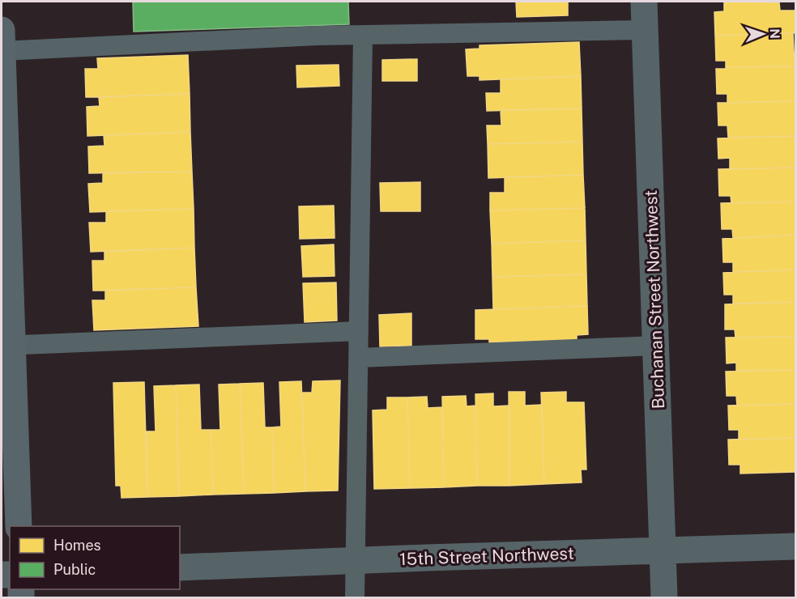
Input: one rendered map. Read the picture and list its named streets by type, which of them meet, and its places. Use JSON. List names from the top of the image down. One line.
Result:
{"streets":{"street":["Buchanan Street Northwest","15th Street Northwest"]},"crossings":[["Buchanan Street Northwest","15th Street Northwest"]],"legend":["Homes","Public"],"north":"right"}
